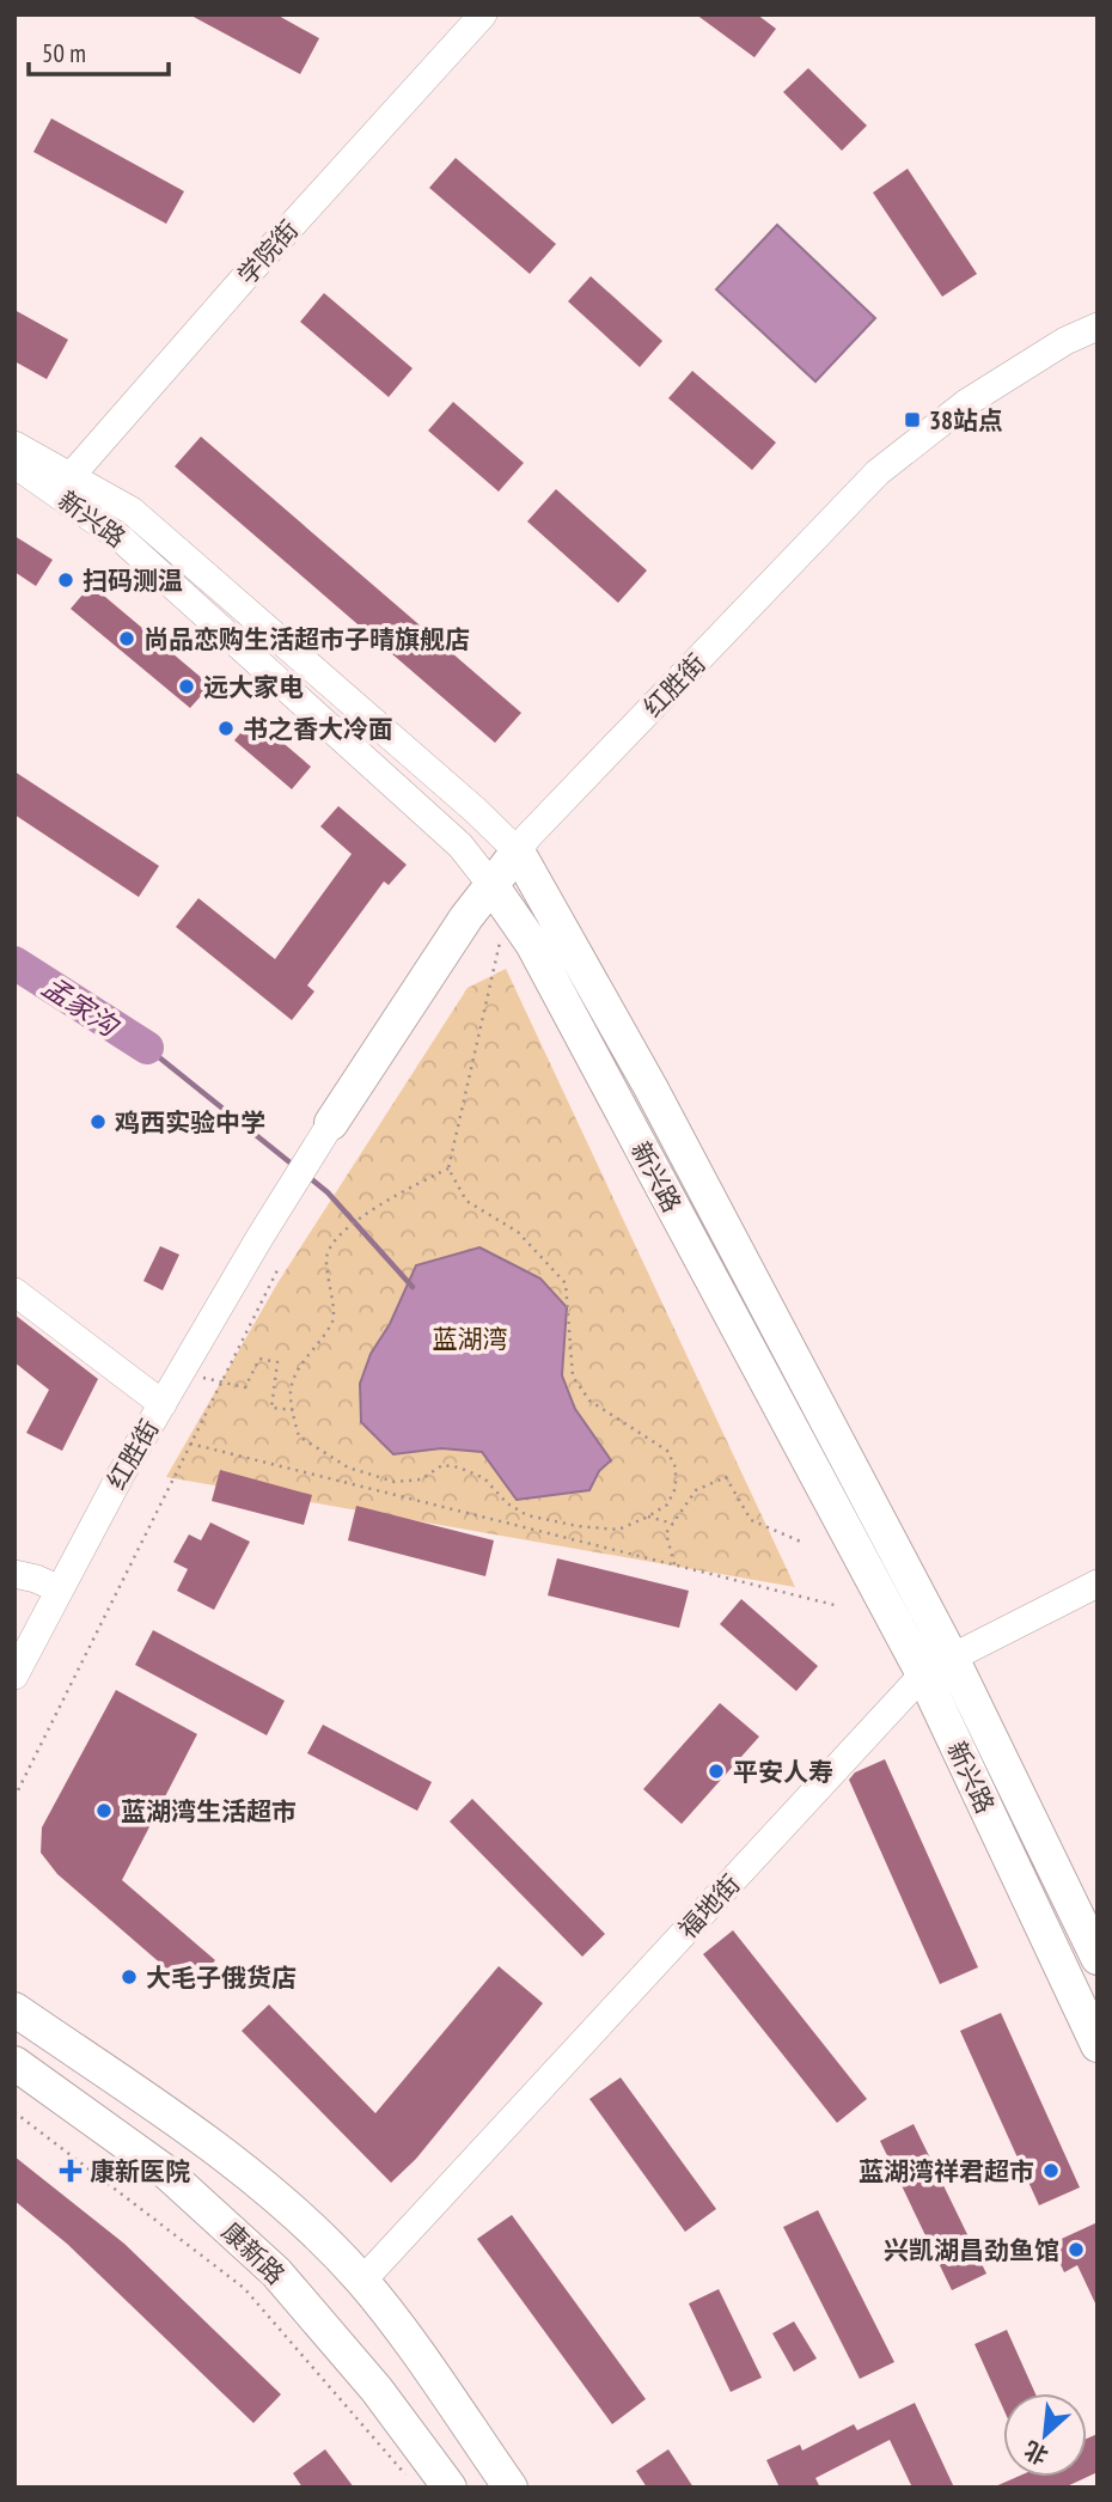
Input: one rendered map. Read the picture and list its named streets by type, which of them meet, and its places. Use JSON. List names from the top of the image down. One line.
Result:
{"streets":{"main road":["新兴路","红胜街","康新路"],"street":["学院街","福地街"]},"crossings":[["学院街","新兴路"],["新兴路","红胜街"],["新兴路","福地街"]],"water":["孟家沟"],"parks":["蓝湖湾"],"places":{"transit":["38站点"],"other":["扫码测温","尚品恋购生活超市子晴旗舰店","远大家电","书之香大冷面","鸡西实验中学","平安人寿","蓝湖湾生活超市","大毛子俄货店","蓝湖湾祥君超市","兴凯湖昌劲鱼馆"],"health":["康新医院"]},"scale_bar":"50 m","north":"bottom left"}
